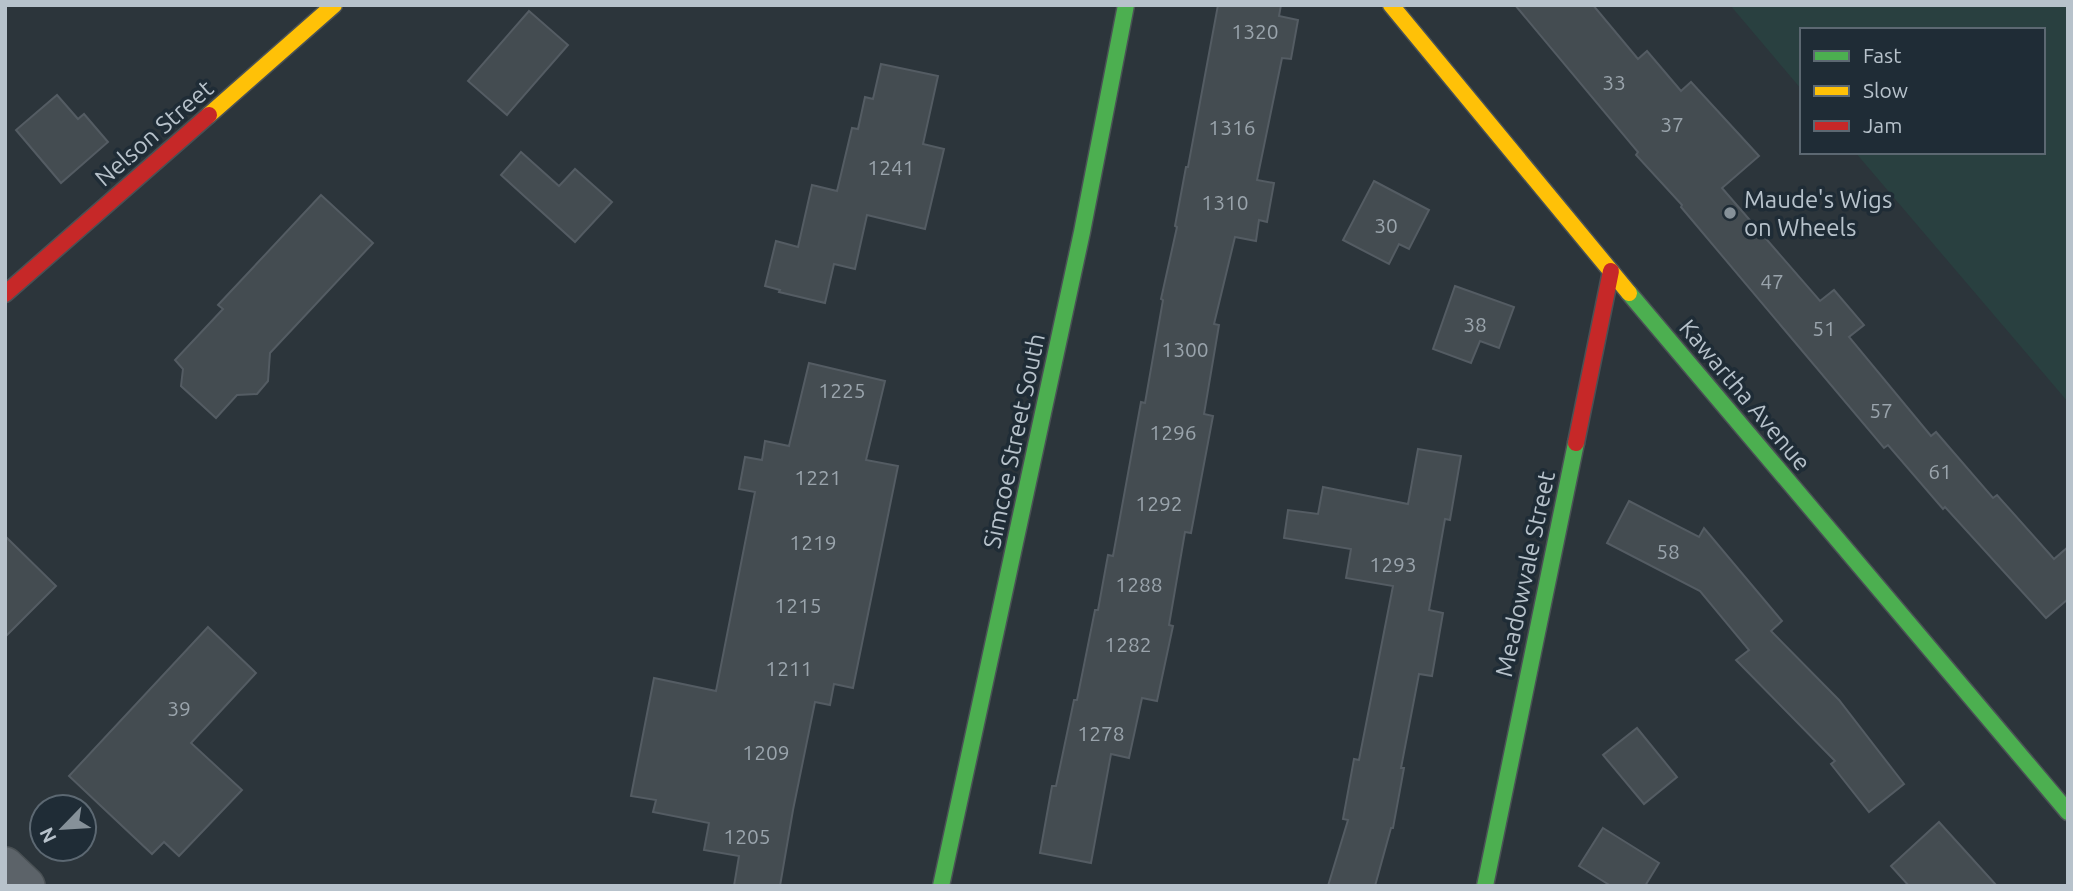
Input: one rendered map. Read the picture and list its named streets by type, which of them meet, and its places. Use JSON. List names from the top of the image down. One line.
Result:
{"streets":{"street":["Nelson Street","Kawartha Avenue","Simcoe Street South","Meadowvale Street"]},"crossings":[["Kawartha Avenue","Meadowvale Street"]],"places":["Maude's Wigs on Wheels"],"house_numbers":["1320","33","37","1316","1241","1310","30","47","38","51","1300","1225","57","1296","61","1221","1292","1219","58","1293","1288","1215","1282","1211","39","1278","1209","1205"],"legend":["Fast","Slow","Jam"],"north":"bottom left"}
